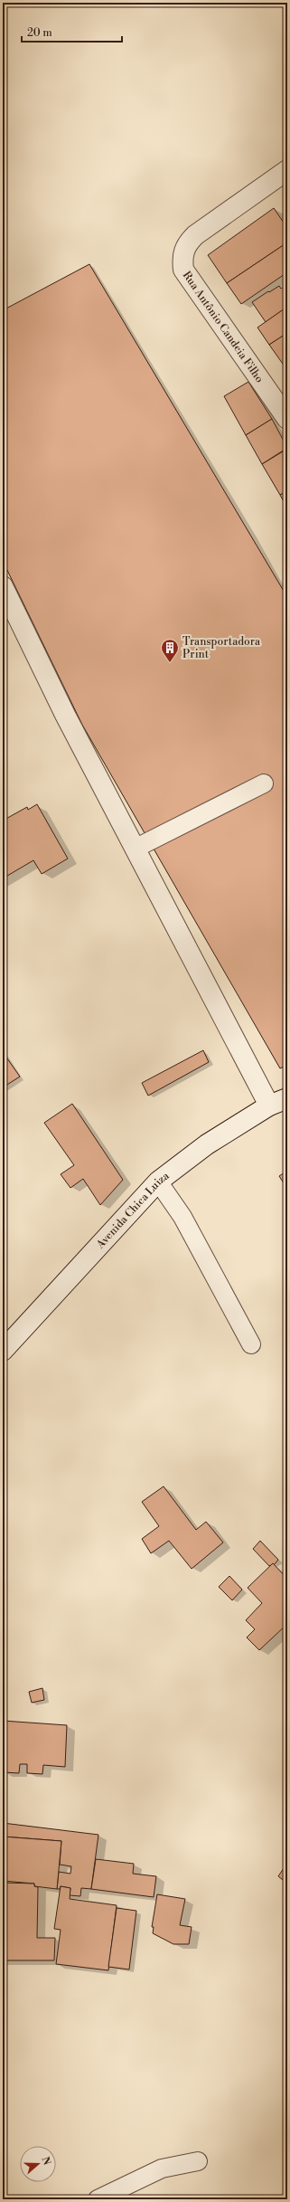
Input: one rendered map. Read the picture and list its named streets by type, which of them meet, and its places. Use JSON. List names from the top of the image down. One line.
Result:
{"streets":{"street":["Rua Antônio Candeia Filho","Avenida Chica Luiza"]},"places":{"building":["Transportadora Print"]},"scale_bar":"20 m","north":"right"}
